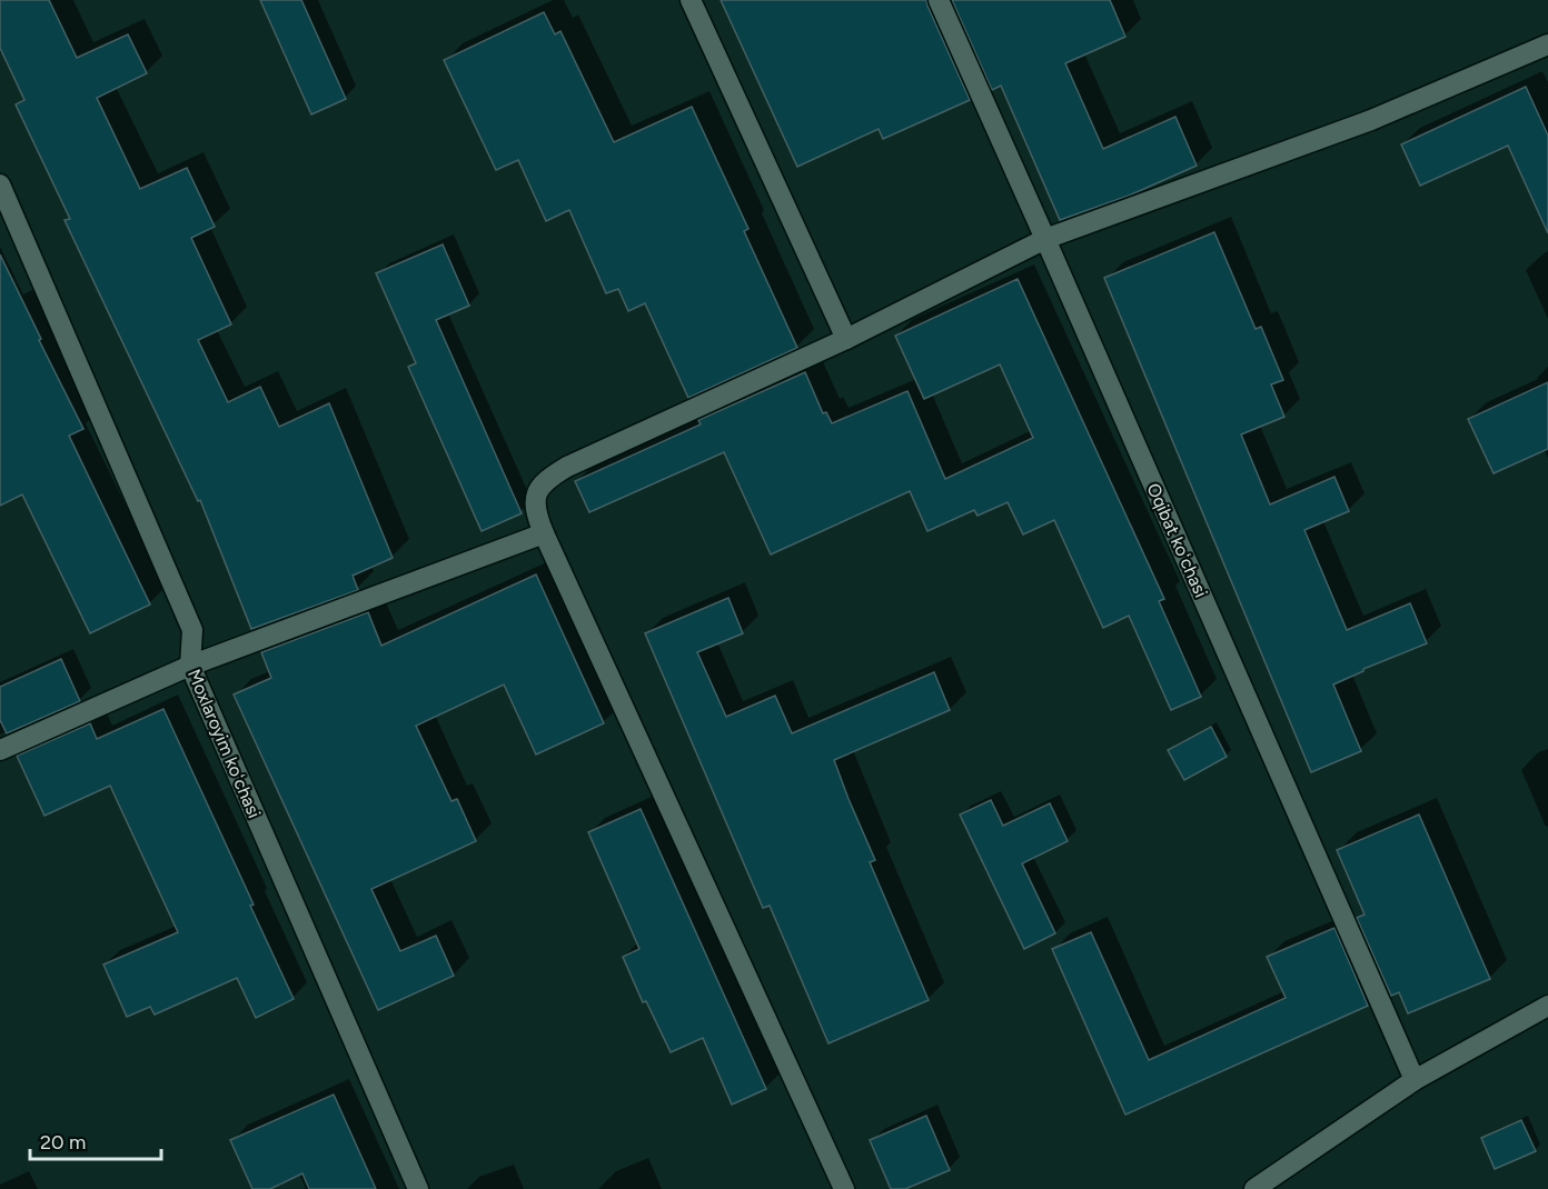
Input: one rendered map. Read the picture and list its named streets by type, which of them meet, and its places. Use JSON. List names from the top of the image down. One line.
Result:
{"streets":{"street":["Oqibat koʻchasi","Moxlaroyim koʻchasi"]},"scale_bar":"20 m"}
